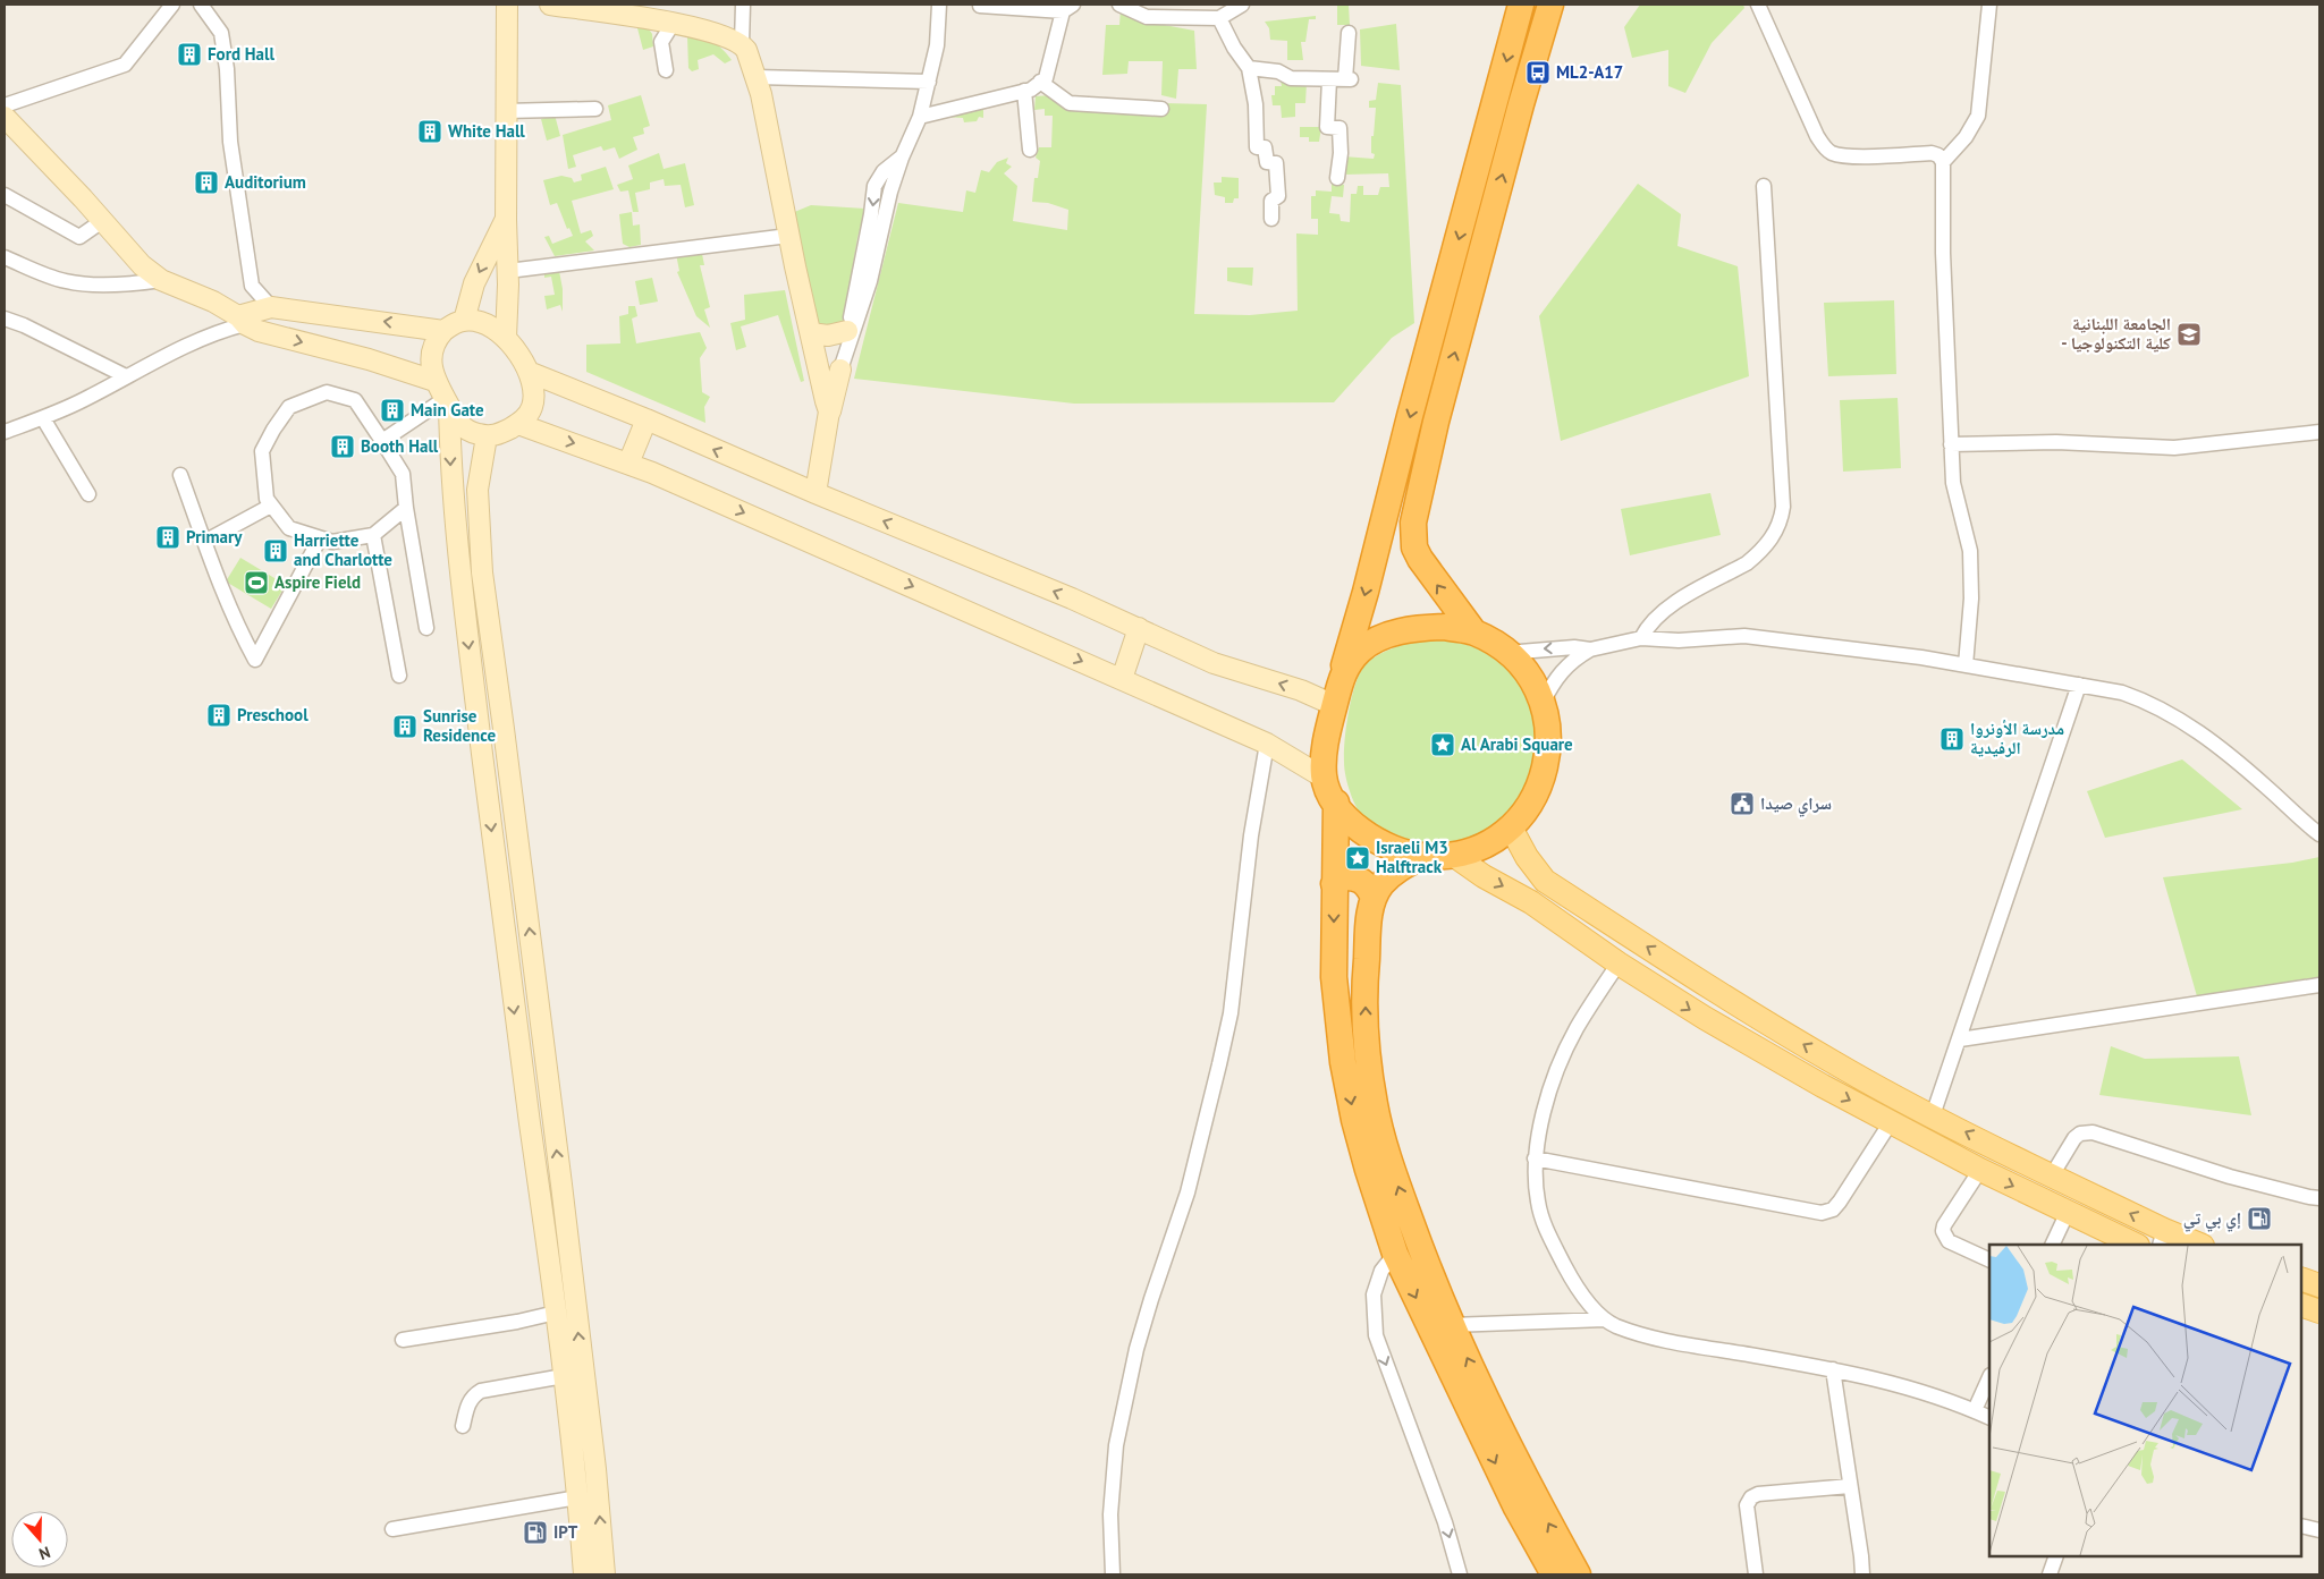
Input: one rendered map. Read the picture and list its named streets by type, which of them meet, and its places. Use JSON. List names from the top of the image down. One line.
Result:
{"places":{"building":["Ford Hall","White Hall","Auditorium","Main Gate","Booth Hall","Primary","Harriette and Charlotte","Preschool","Sunrise Residence","مدرسة الأونروا الرفيدية"],"bus stop":["ML2-A17"],"school or university":["الجامعة اللبنانية - كلية التكنولوجيا"],"sports":["Aspire Field"],"place":["Al Arabi Square","Israeli M3 Halftrack"],"public building":["سراي صيدا"],"fuel station":["إي بي تي","IPT"]},"north":"bottom"}
